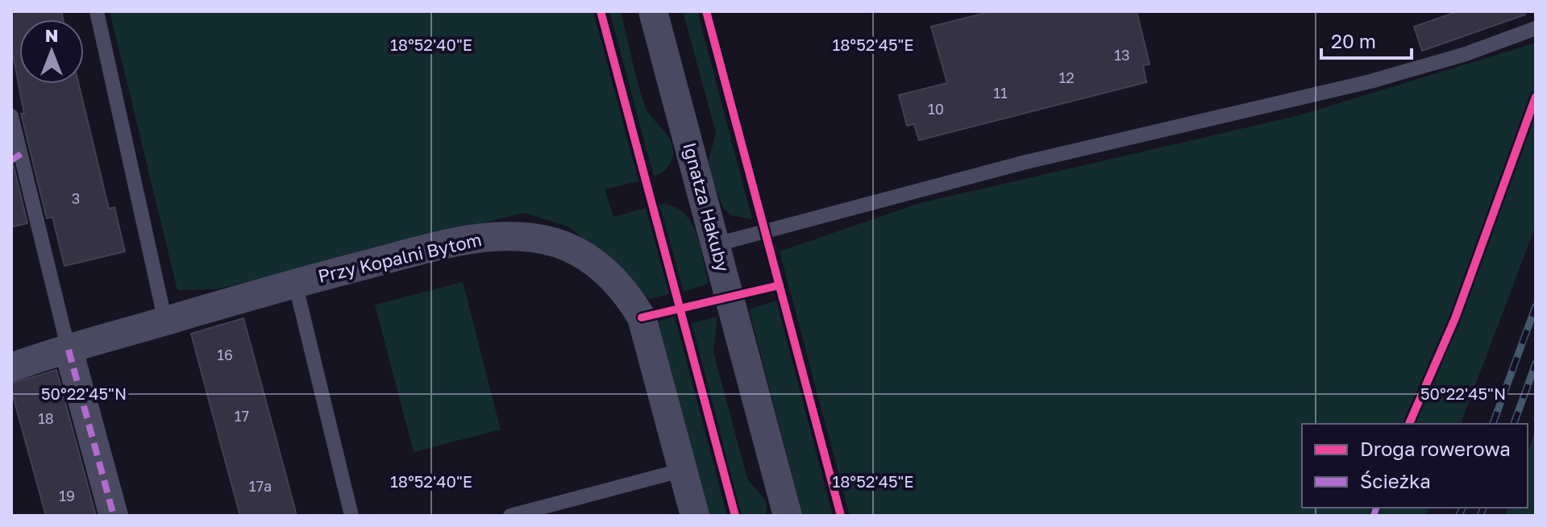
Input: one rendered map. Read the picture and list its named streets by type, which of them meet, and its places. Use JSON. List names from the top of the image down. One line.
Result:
{"streets":{"street":["Ignatza Hakuby","Przy Kopalni Bytom"]},"house_numbers":["13","12","11","10","3","16","17","18","17a","19"],"legend":["Droga rowerowa","Ścieżka"],"scale_bar":"20 m","north":"top","coordinates":["18°52'40\"E","18°52'45\"E","50°22'45\"N"]}
